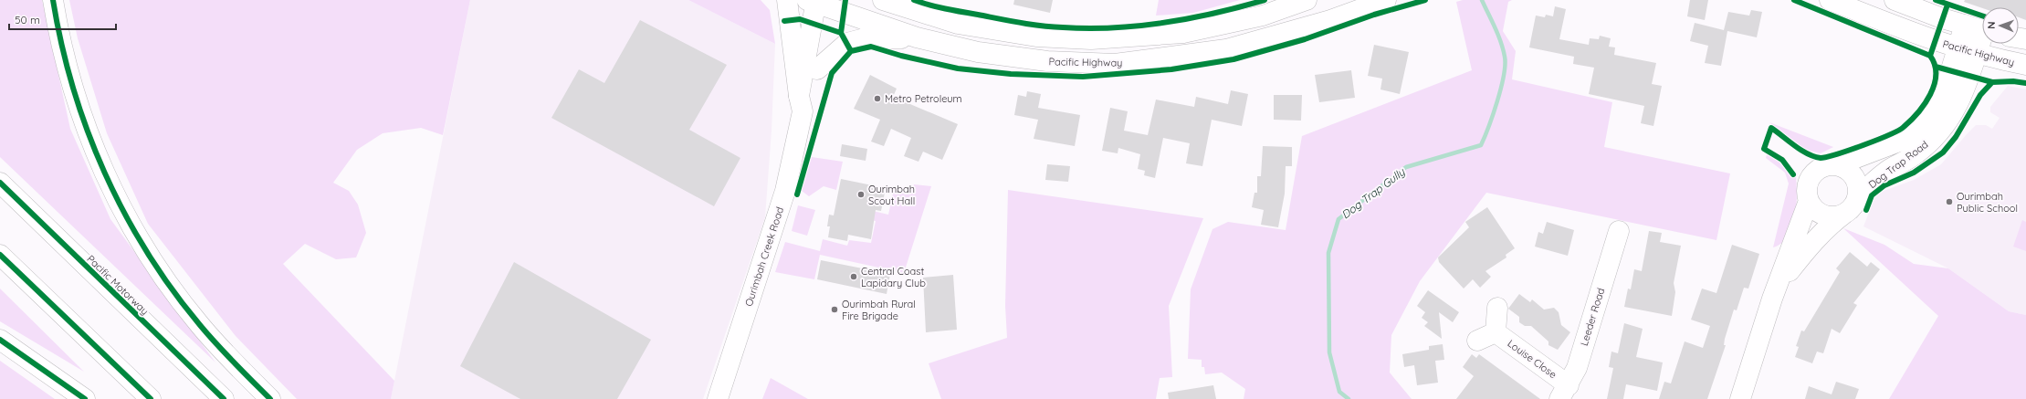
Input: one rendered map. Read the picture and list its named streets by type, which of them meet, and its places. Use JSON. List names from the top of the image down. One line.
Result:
{"streets":{"main road":["Pacific Highway","Dog Trap Road","Ourimbah Creek Road","Pacific Motorway","Leeder Road","Louise Close"]},"crossings":[["Pacific Highway","Dog Trap Road"],["Pacific Highway","Ourimbah Creek Road"],["Leeder Road","Louise Close"]],"water":["Dog Trap Gully"],"places":["Metro Petroleum","Ourimbah Scout Hall","Ourimbah Public School","Central Coast Lapidary Club","Ourimbah Rural Fire Brigade"],"scale_bar":"50 m","north":"left"}
